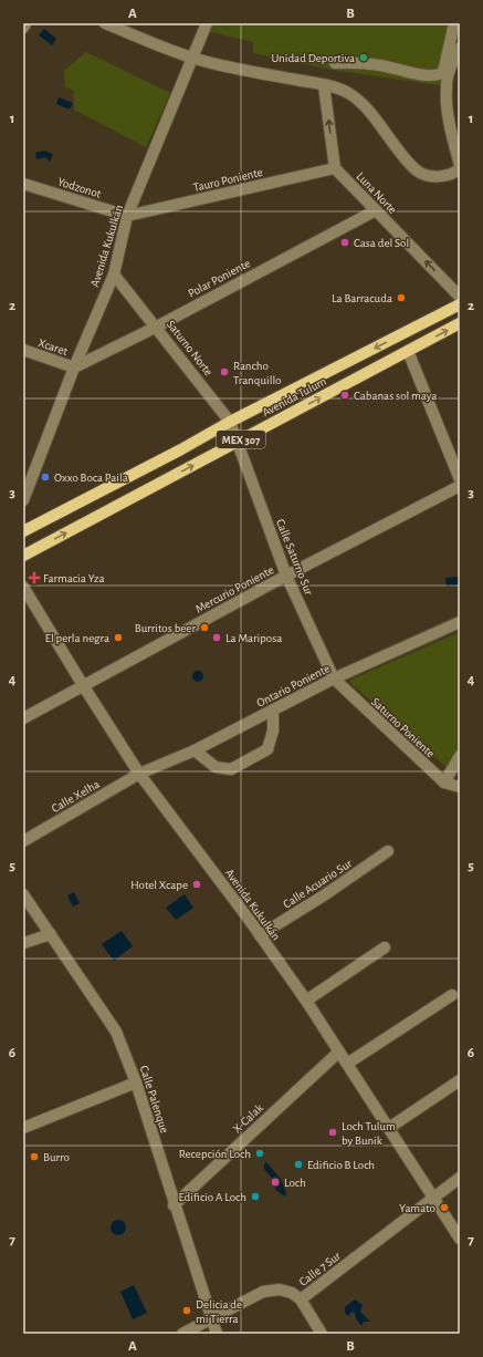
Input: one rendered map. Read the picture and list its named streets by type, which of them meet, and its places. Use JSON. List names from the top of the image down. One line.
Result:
{"streets":{"main road":["Avenida Tulum","MEX 307"],"street":["Tauro Poniente","Yodzonot","Luna Norte","Avenida Kukulkán","Polar Poniente","Xcaret","Saturno Norte","Calle Saturno Sur","Mercurio Poniente","Ontario Poniente","Saturno Poniente","Calle Xelha","Calle Acuario Sur","Calle Palenque","X-Calak","Calle 7 Sur"]},"crossings":[["Tauro Poniente","Yodzonot"],["Tauro Poniente","Luna Norte"],["Tauro Poniente","Avenida Kukulkán"],["Yodzonot","Avenida Kukulkán"],["Luna Norte","Polar Poniente"],["Avenida Kukulkán","Polar Poniente"],["Avenida Kukulkán","Xcaret"],["Avenida Kukulkán","Saturno Norte"],["Avenida Kukulkán","Mercurio Poniente"],["Avenida Kukulkán","Ontario Poniente"],["Avenida Kukulkán","Calle Xelha"],["Avenida Kukulkán","Calle Acuario Sur"],["Avenida Kukulkán","X-Calak"],["Avenida Kukulkán","Calle 7 Sur"],["Polar Poniente","Xcaret"],["Polar Poniente","Saturno Norte"],["Saturno Norte","Avenida Tulum"],["Saturno Norte","Calle Saturno Sur"],["Avenida Tulum","Calle Saturno Sur"],["Calle Saturno Sur","Mercurio Poniente"],["Calle Saturno Sur","Ontario Poniente"],["Calle Saturno Sur","Saturno Poniente"],["Ontario Poniente","Saturno Poniente"],["Ontario Poniente","Calle Xelha"],["Calle Palenque","X-Calak"],["Calle Palenque","Calle 7 Sur"]],"one_way":["Luna Norte"],"places":{"other":["Unidad Deportiva","Casa del Sol","La Barracuda","Rancho Tranquillo","Cabanas sol maya","Oxxo Boca Paila","Burritos beer","El perla negra","La Mariposa","Hotel Xcape","Loch Tulum by Bunik","Recepción Loch","Burro","Edificio B Loch","Loch","Edificio A Loch","Yamato","Delicia de mi Tierra"],"health":["Farmacia Yza"]},"grid":{"columns":["A","B"],"rows":["1","2","3","4","5","6","7"]}}
